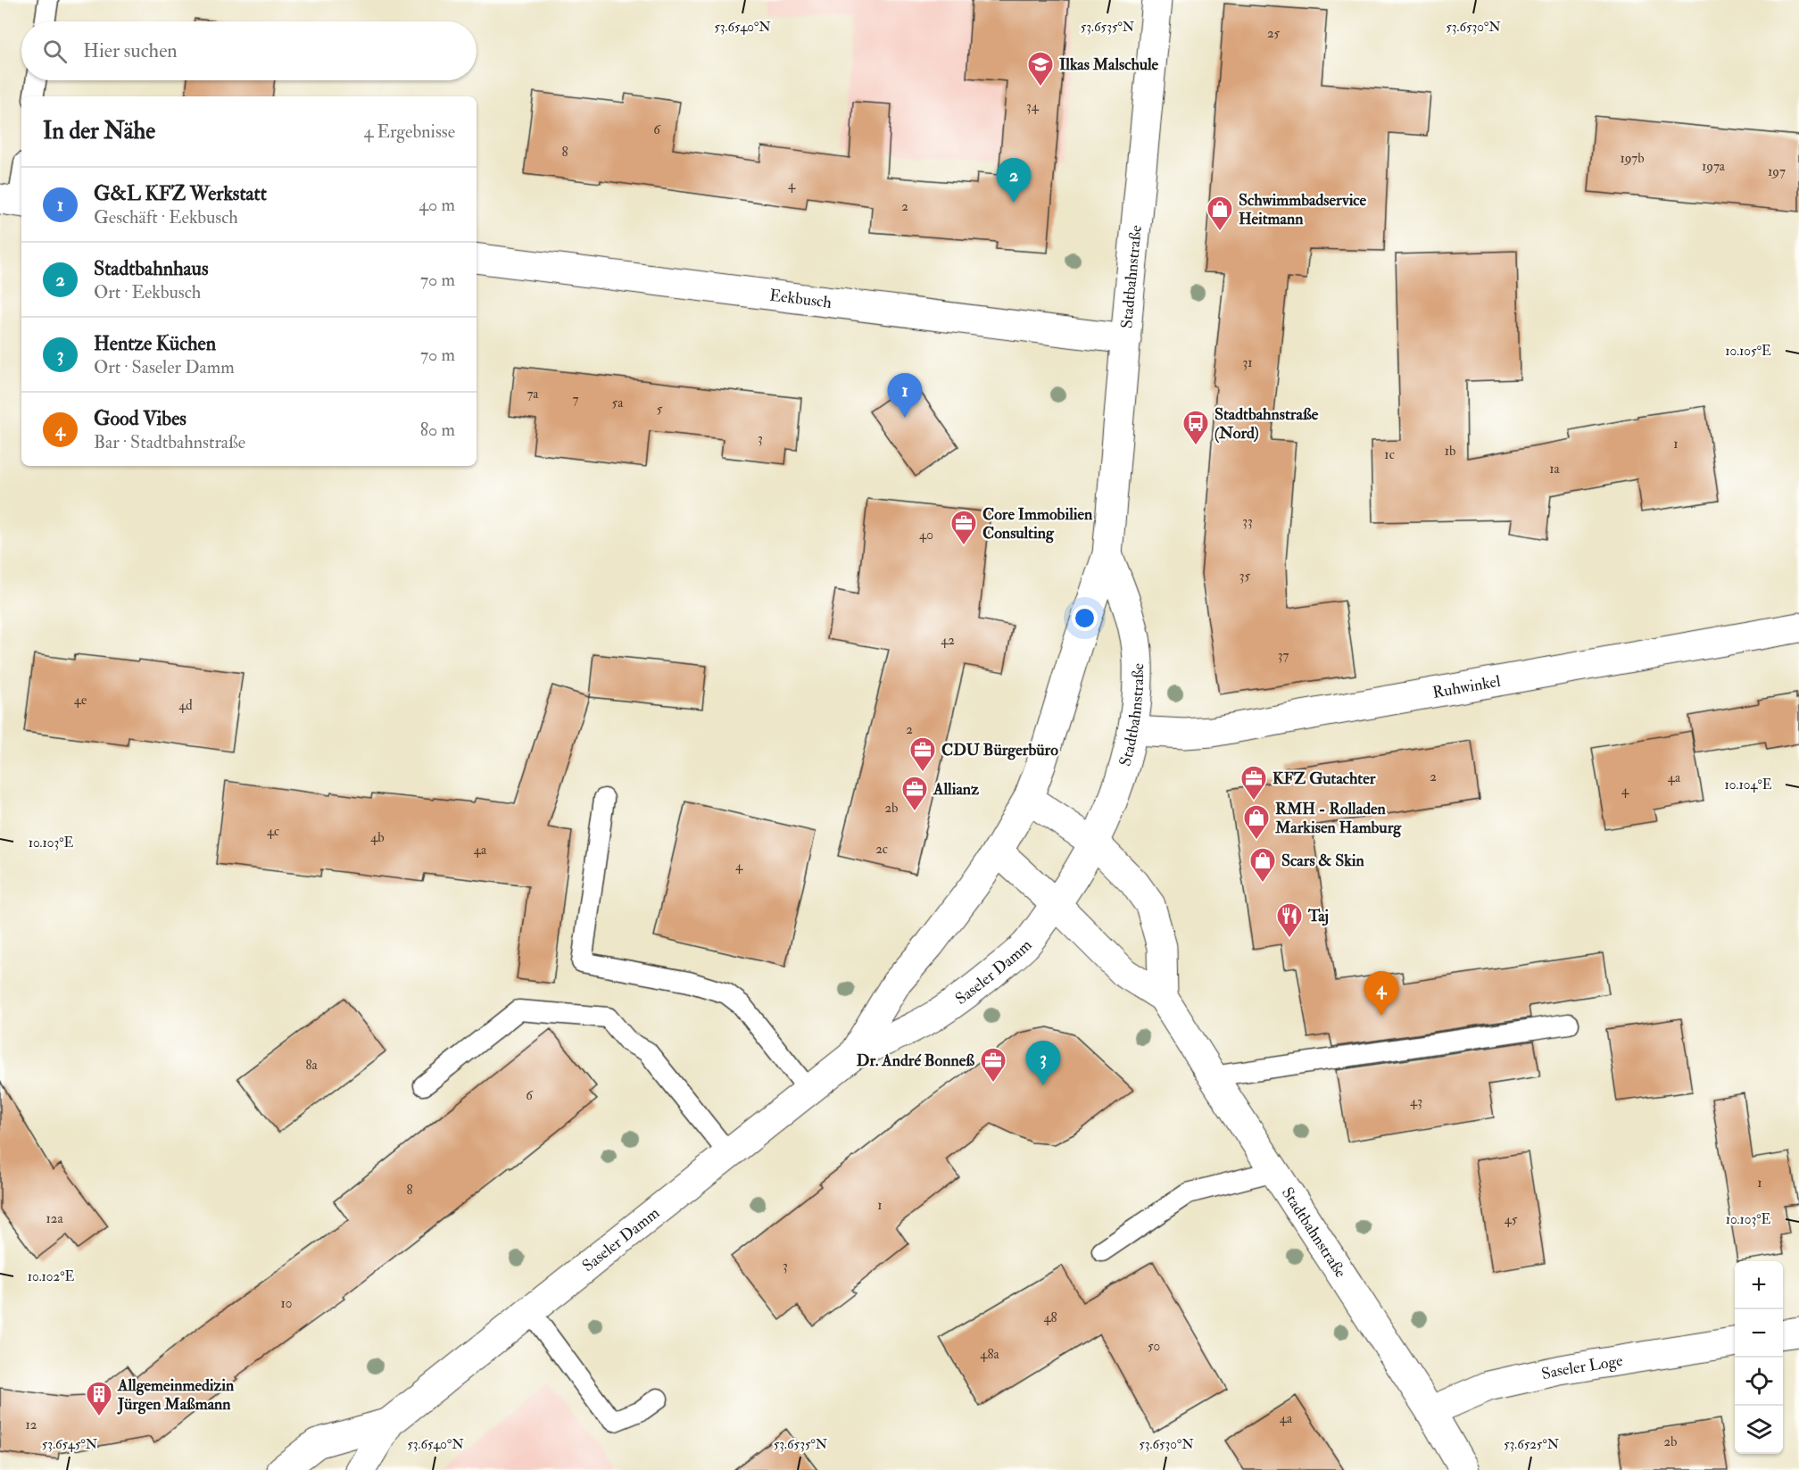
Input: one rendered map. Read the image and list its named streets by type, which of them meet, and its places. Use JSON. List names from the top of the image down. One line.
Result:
{"streets":{"street":["Stadtbahnstraße","Eekbusch","Ruhwinkel","Saseler Damm","Saseler Loge"]},"crossings":[["Stadtbahnstraße","Eekbusch"],["Stadtbahnstraße","Ruhwinkel"],["Stadtbahnstraße","Saseler Damm"],["Stadtbahnstraße","Saseler Loge"]],"places":{"school or university":["Ilkas Malschule"],"shop":["Schwimmbadservice Heitmann","RMH - Rolladen Markisen Hamburg","Scars & Skin"],"bus stop":["Stadtbahnstraße (Nord)"],"office":["Core Immobilien Consulting","CDU Bürgerbüro","KFZ Gutachter","Allianz","Dr. André Bonneß"],"restaurant":["Taj"],"building":["Allgemeinmedizin Jürgen Maßmann"]},"house_numbers":["25","34","6","8","197b","197a","197","4","2","31","7a","7","5a","5","3","1","1b","1c","1a","33","40","35","42","37","4e","4d","2","2","4a","4","2b","4c","4b","2c","4a","4","8a","6","43","1","8","1","12a","45","3","10","48","50","48a","4a","12","2b"],"page":{"search":"Hier suchen","heading":["In der Nähe","4 Ergebnisse"],"pins":["2","1","4","3"],"list":[{"mark":"1","name":"G&L KFZ Werkstatt","note":"Geschäft · Eekbusch","value":"40 m"},{"mark":"2","name":"Stadtbahnhaus","note":"Ort · Eekbusch","value":"70 m"},{"mark":"3","name":"Hentze Küchen","note":"Ort · Saseler Damm","value":"70 m"},{"mark":"4","name":"Good Vibes","note":"Bar · Stadtbahnstraße","value":"80 m"}],"map_buttons":["+","−"]},"coordinates":["53.6540°N","53.6535°N","53.6530°N","10.105°E","10.104°E","10.103°E","10.102°E","53.6545°N","53.6525°N"]}
